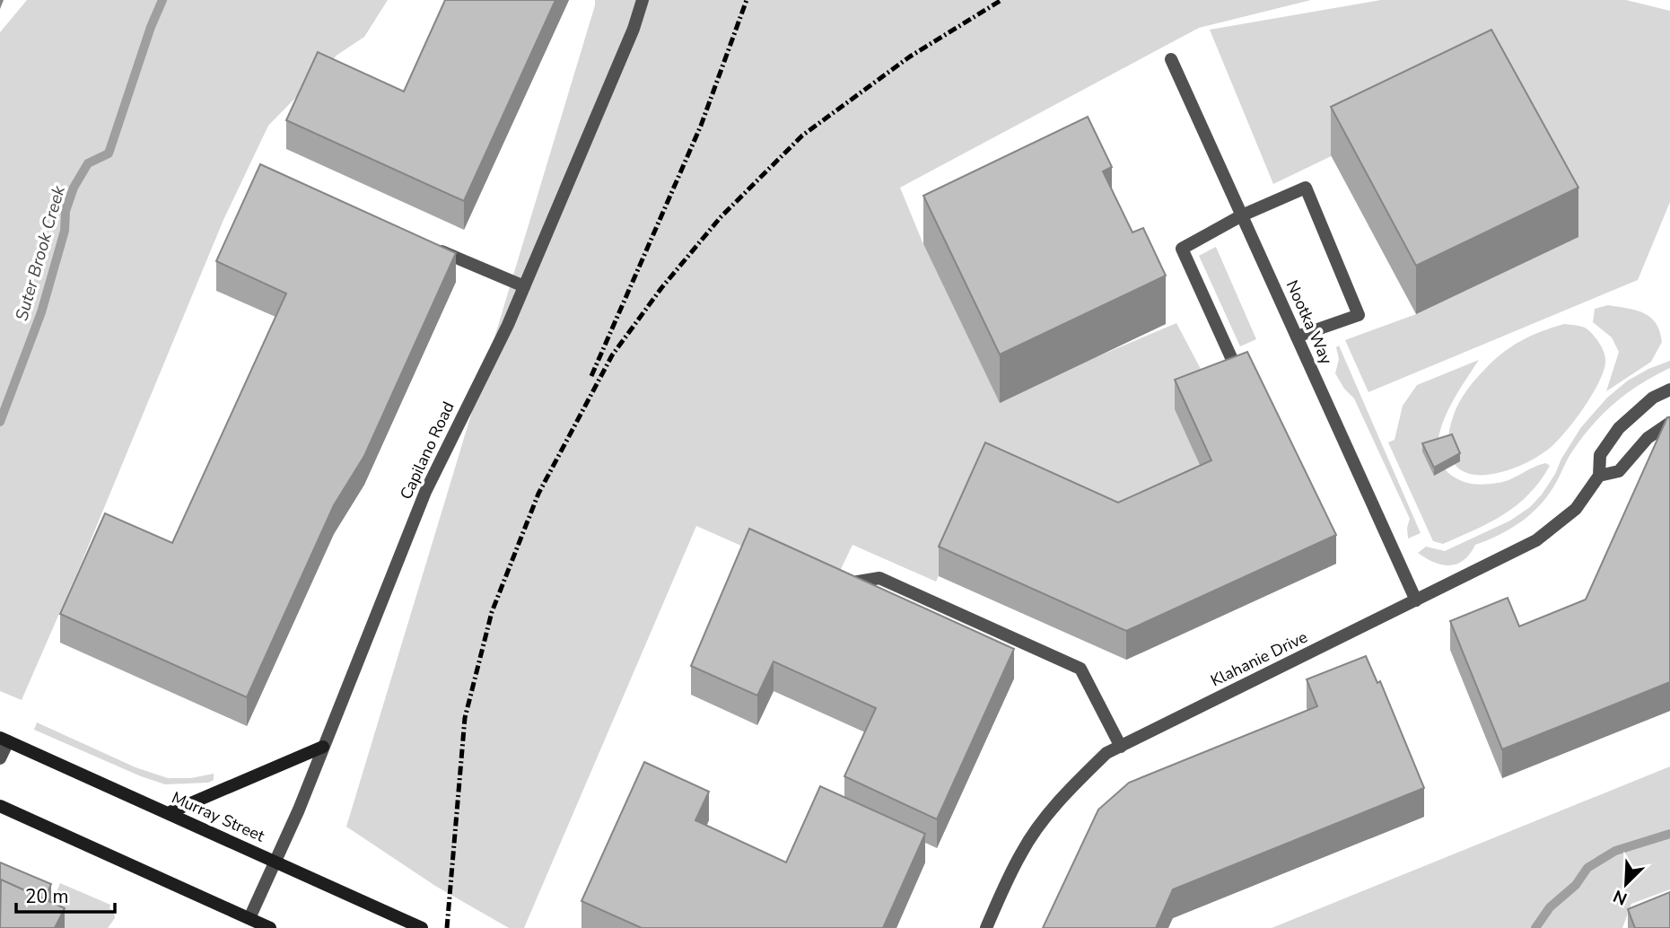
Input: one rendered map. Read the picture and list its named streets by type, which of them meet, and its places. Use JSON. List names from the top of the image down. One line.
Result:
{"streets":{"main road":["Murray Street"],"street":["Nootka Way","Capilano Road","Klahanie Drive"]},"crossings":[["Nootka Way","Klahanie Drive"],["Capilano Road","Murray Street"]],"water":["Suter Brook Creek"],"scale_bar":"20 m","north":"bottom left"}
